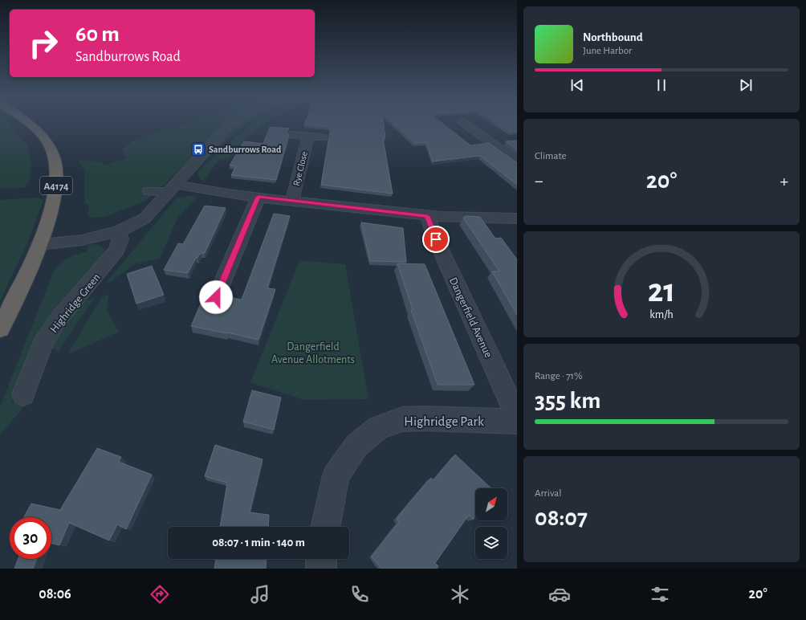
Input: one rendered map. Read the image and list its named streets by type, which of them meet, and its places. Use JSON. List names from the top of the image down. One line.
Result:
{"streets":{"highway":["A4174"],"street":["Rye Close","Highridge Green","Dangerfield Avenue","Highridge Park"]},"parks":["Dangerfield Avenue Allotments"],"places":{"bus stop":["Sandburrows Road"]},"north":"top right","page":{"turn":["60 m","Sandburrows Road"],"song":["Northbound","June Harbor"],"tile":["Climate",["Range · 71%","355 km"],["Arrival","08:07"]],"heat":["−","20°","+"],"limit":"30","trip":"08:07 · 1 min · 140 m","tabs":["08:06","20°"],"gauge":["21","km/h"]}}
